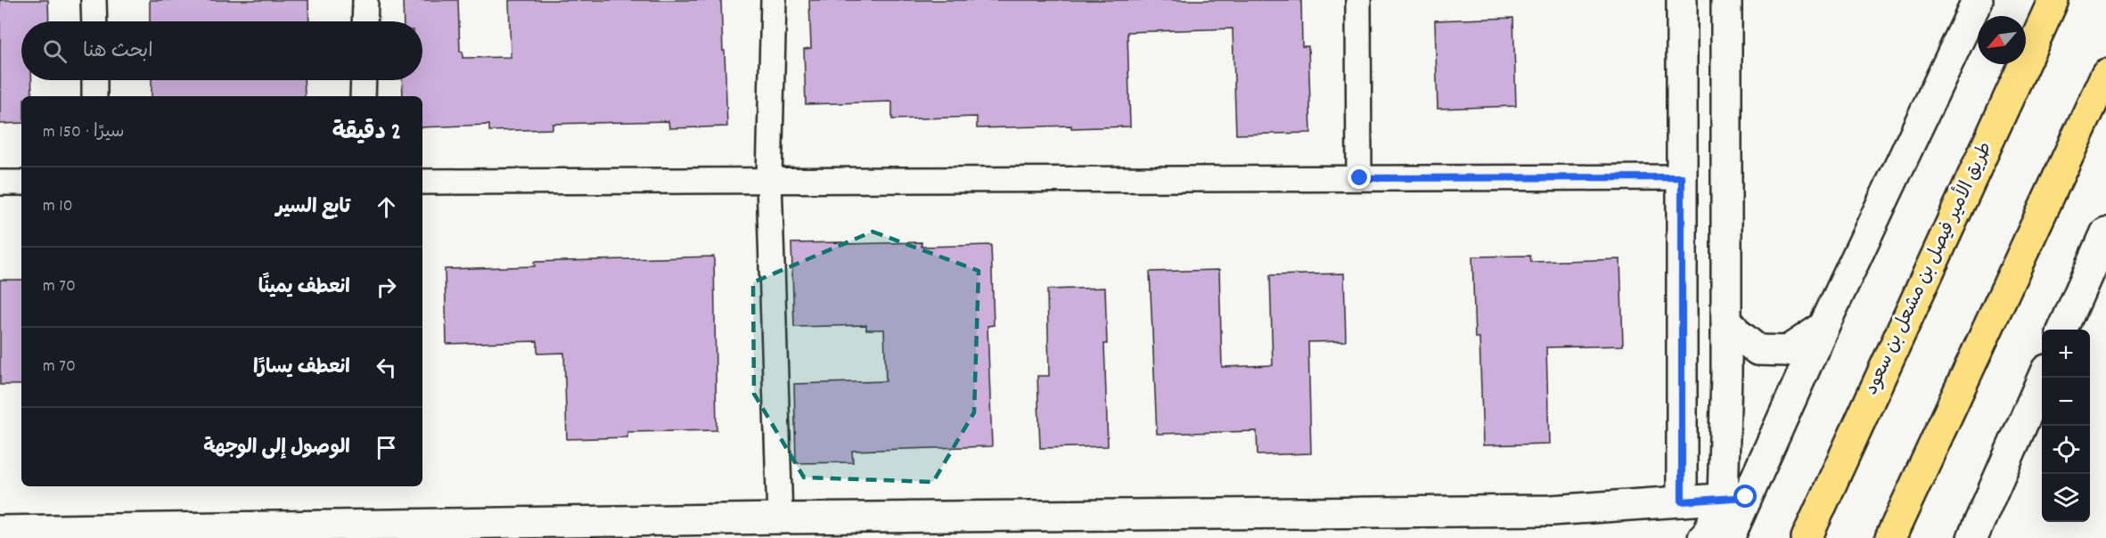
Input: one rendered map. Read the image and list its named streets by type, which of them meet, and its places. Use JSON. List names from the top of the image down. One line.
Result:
{"streets":{"main road":["طريق الأمير فيصل بن مشعل بن سعود"]},"north":"bottom left","page":{"search":"ابحث هنا","heading":["2 دقيقة","سيرًا · 150 m"],"list":[["تابع السير","10 m"],["انعطف يمينًا","70 m"],["انعطف يسارًا","70 m"],"الوصول إلى الوجهة"],"map_buttons":["+","−"]}}
